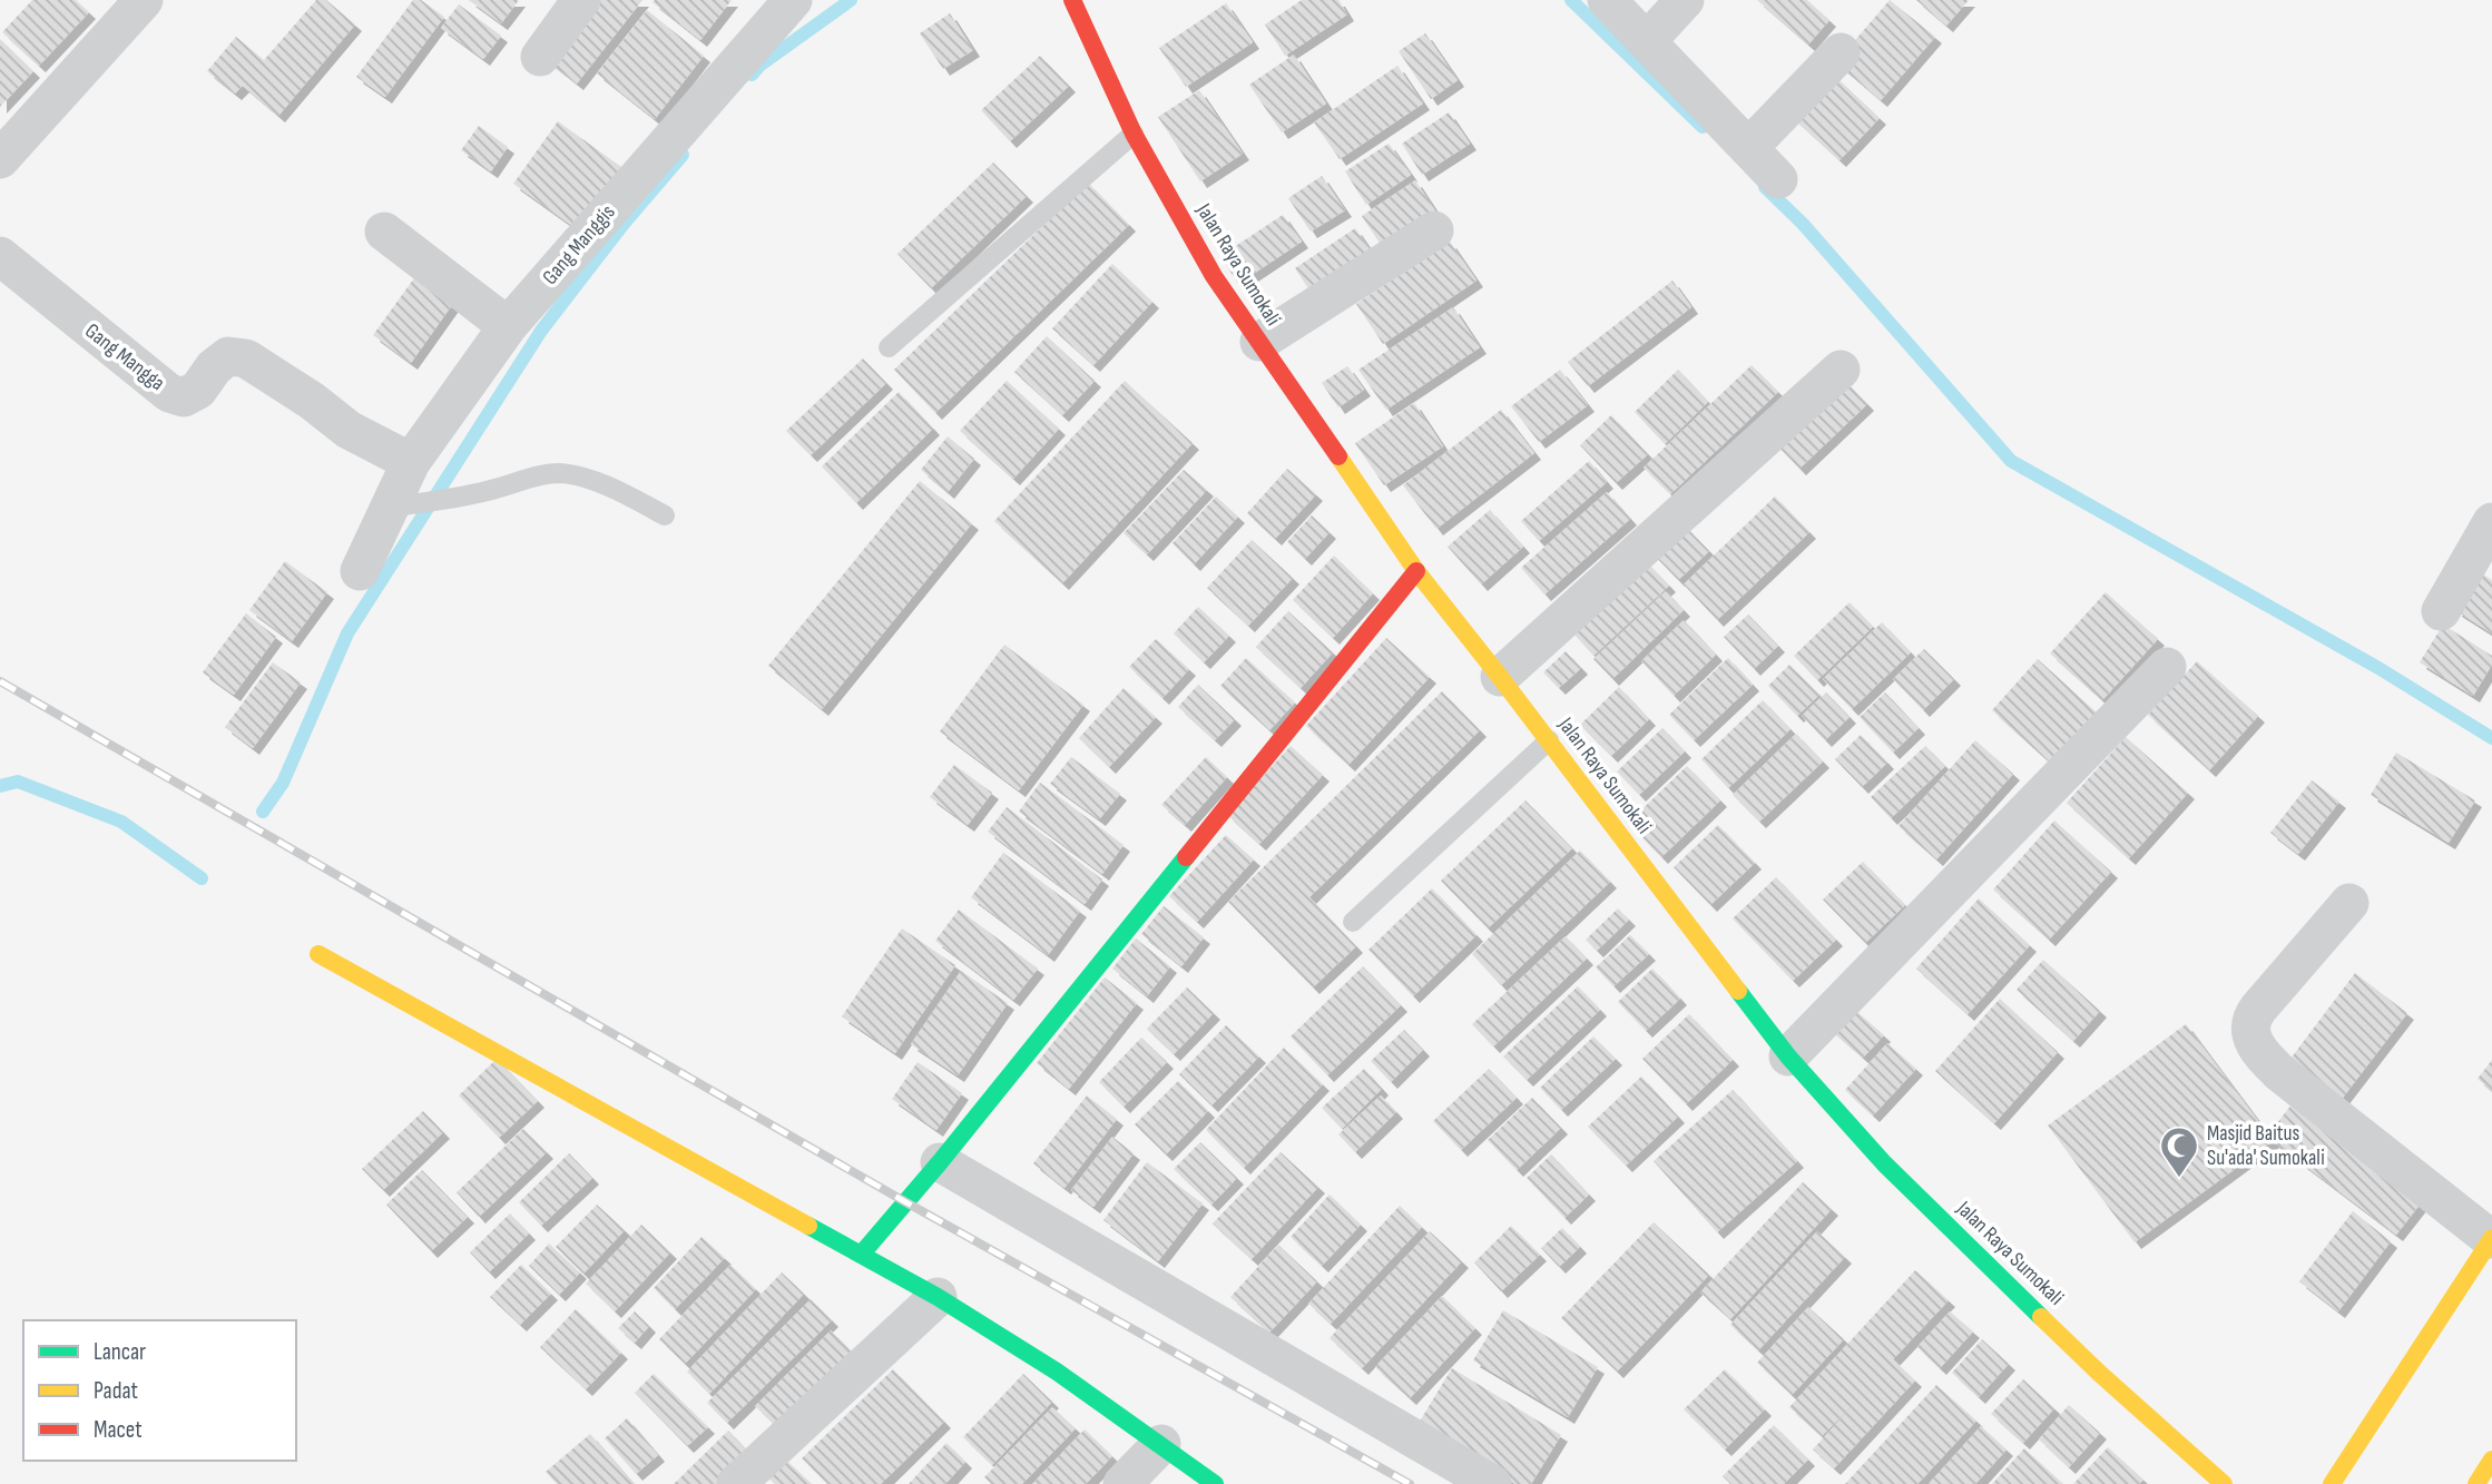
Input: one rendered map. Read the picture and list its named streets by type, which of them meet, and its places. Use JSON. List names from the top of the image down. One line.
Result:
{"streets":{"street":["Gang Manggis","Jalan Raya Sumokali","Gang Mangga"]},"crossings":[["Gang Manggis","Gang Mangga"]],"places":{"mosque":["Masjid Baitus Su'ada' Sumokali"]},"legend":["Lancar","Padat","Macet"]}
